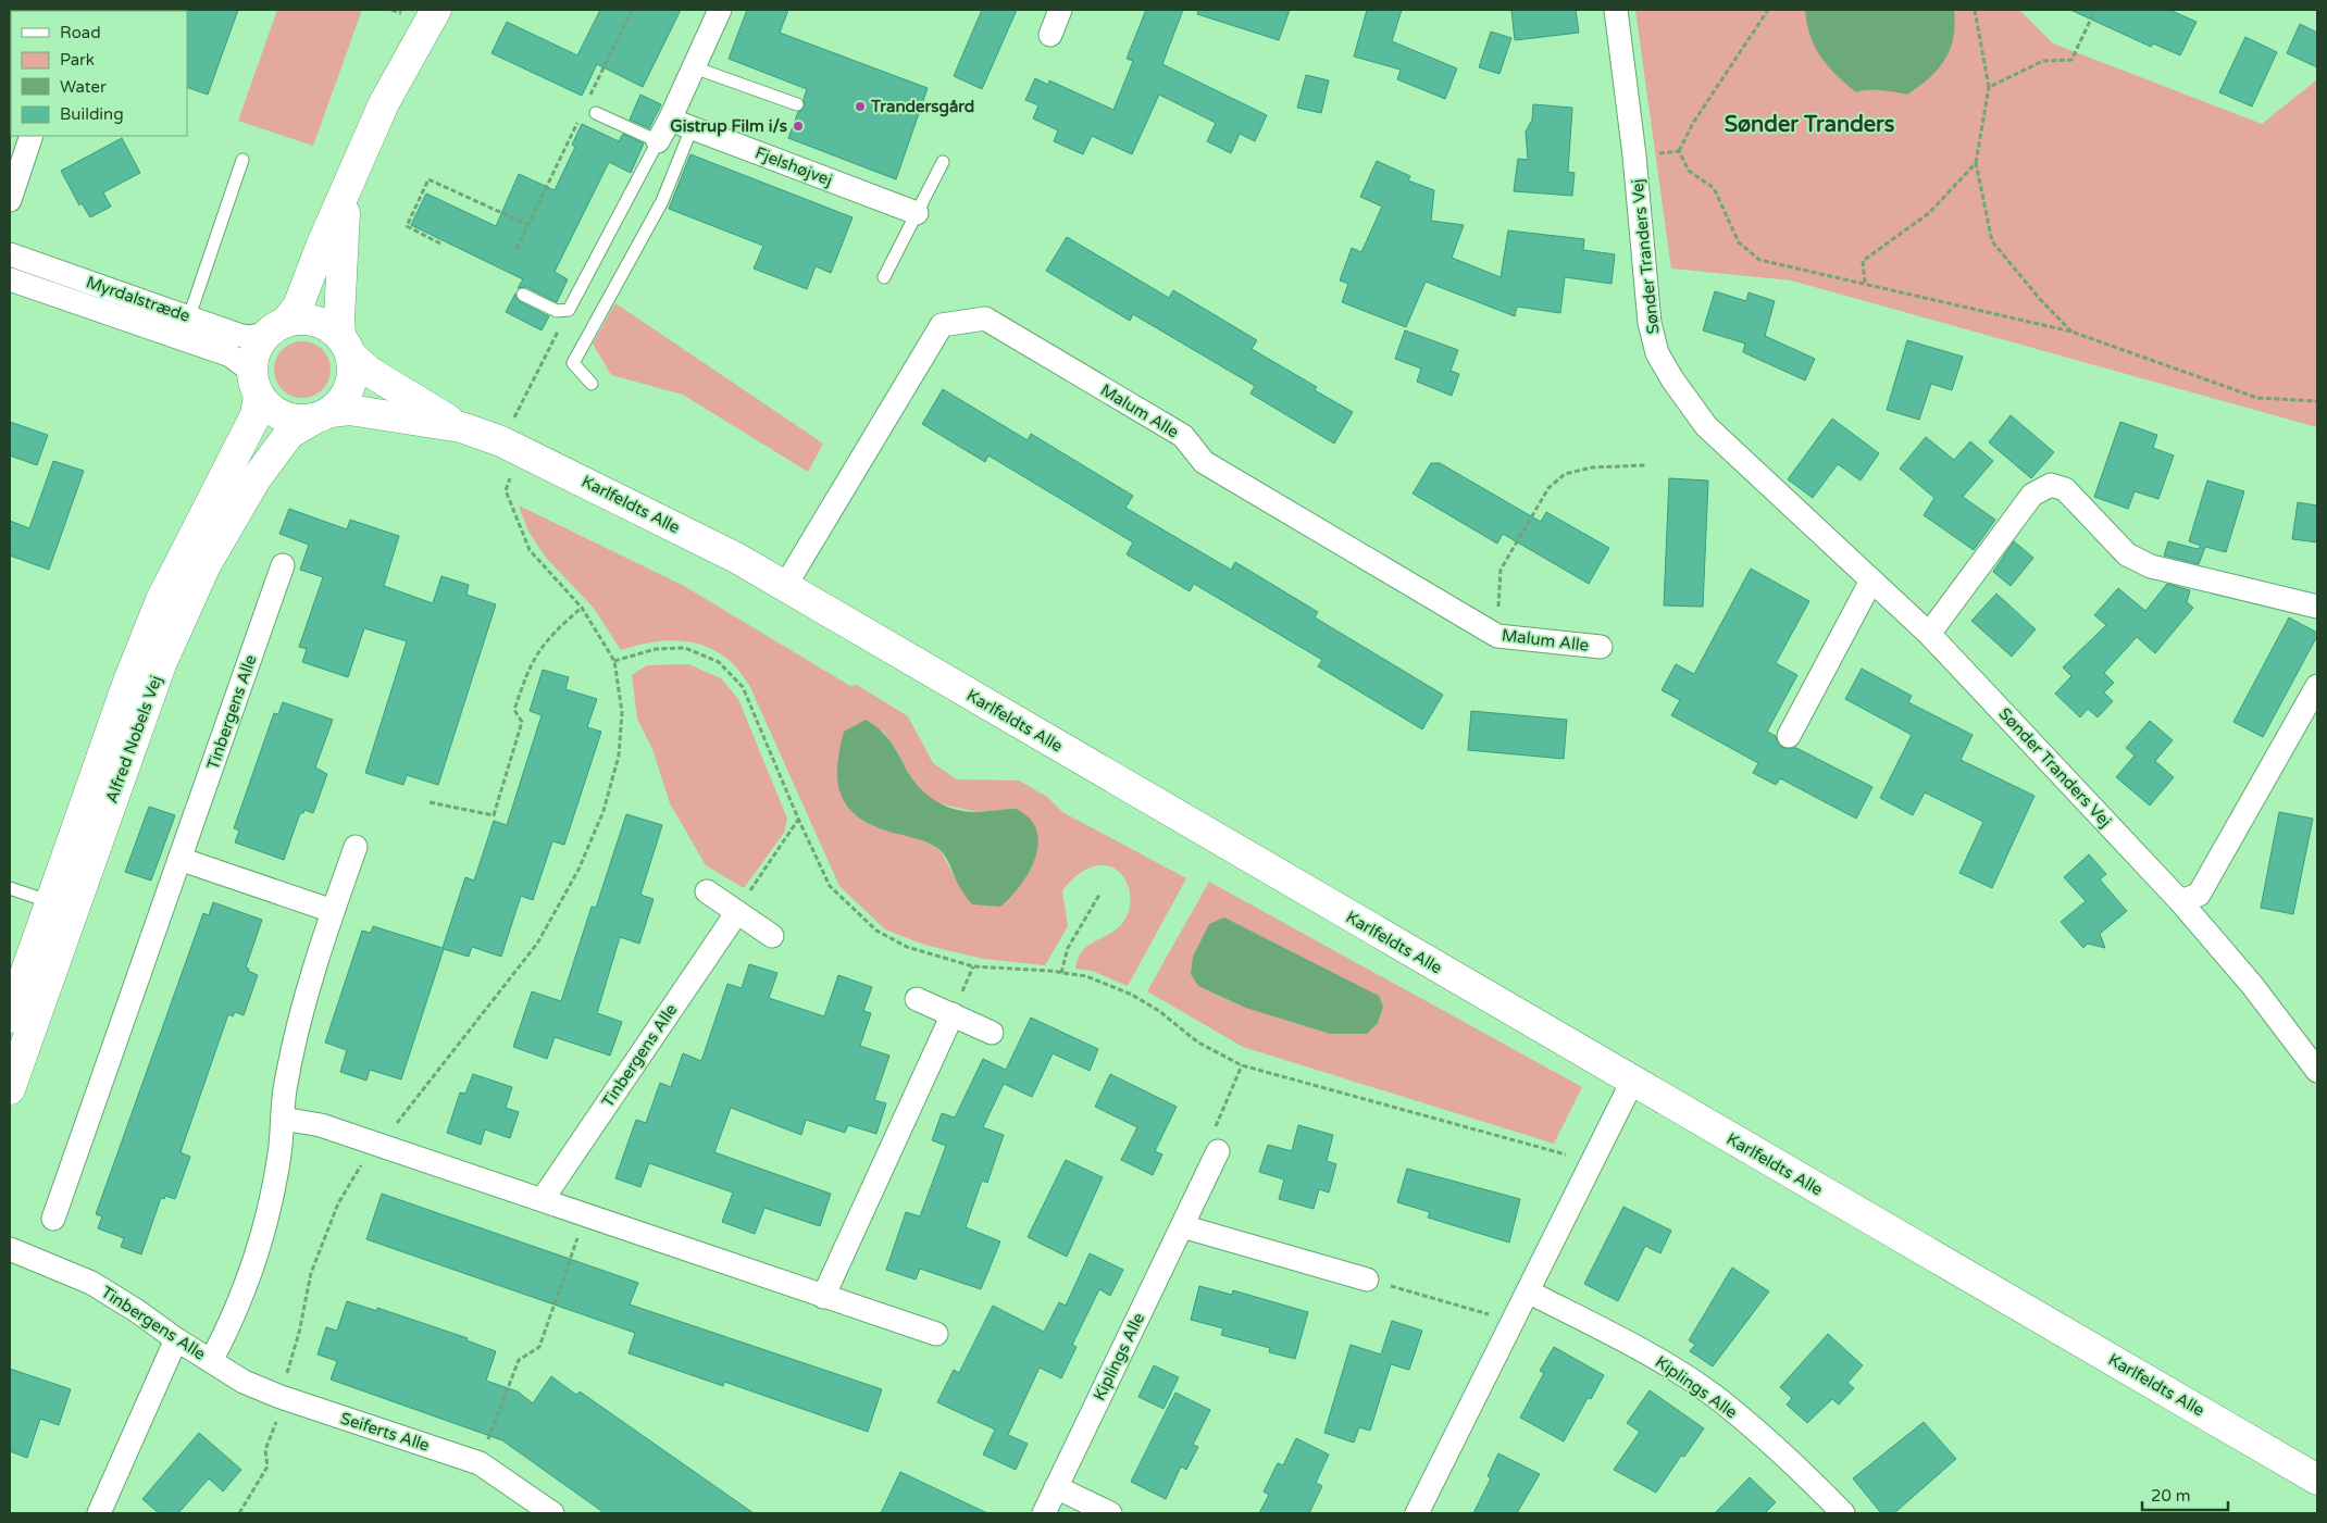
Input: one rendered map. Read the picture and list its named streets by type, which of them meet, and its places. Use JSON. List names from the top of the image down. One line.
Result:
{"streets":{"street":["Fjelshøjvej","Sønder Tranders Vej","Myrdalstræde","Malum Alle","Karlfeldts Alle","Tinbergens Alle","Alfred Nobels Vej","Kiplings Alle","Seiferts Alle"]},"crossings":[["Myrdalstræde","Karlfeldts Alle"],["Myrdalstræde","Alfred Nobels Vej"],["Malum Alle","Karlfeldts Alle"],["Karlfeldts Alle","Alfred Nobels Vej"],["Tinbergens Alle","Seiferts Alle"]],"districts":["Sønder Tranders"],"places":["Trandersgård","Gistrup Film i/s"],"legend":["Road","Park","Water","Building"],"scale_bar":"20 m"}
